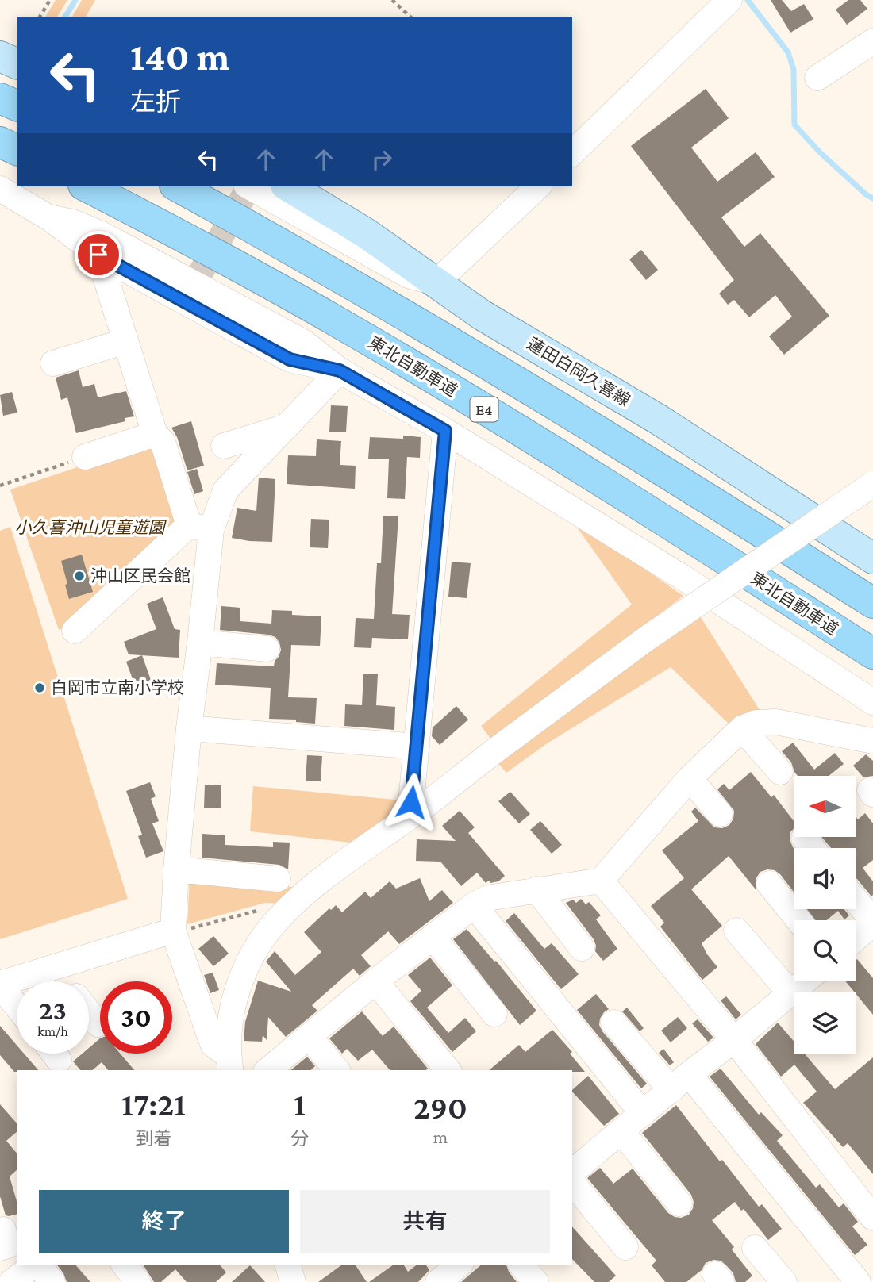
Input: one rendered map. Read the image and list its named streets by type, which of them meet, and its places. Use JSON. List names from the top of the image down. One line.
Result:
{"streets":{"highway":["東北自動車道","E4"],"main road":["蓮田白岡久喜線"]},"parks":["小久喜沖山児童遊園"],"places":["沖山区民会館","白岡市立南小学校"],"north":"left","page":{"turn":["140 m","左折"],"speed":"23 km/h","limit":"30","eta":["17:21","到着","1","分","290","m"],"buttons":["終了","共有"]}}
